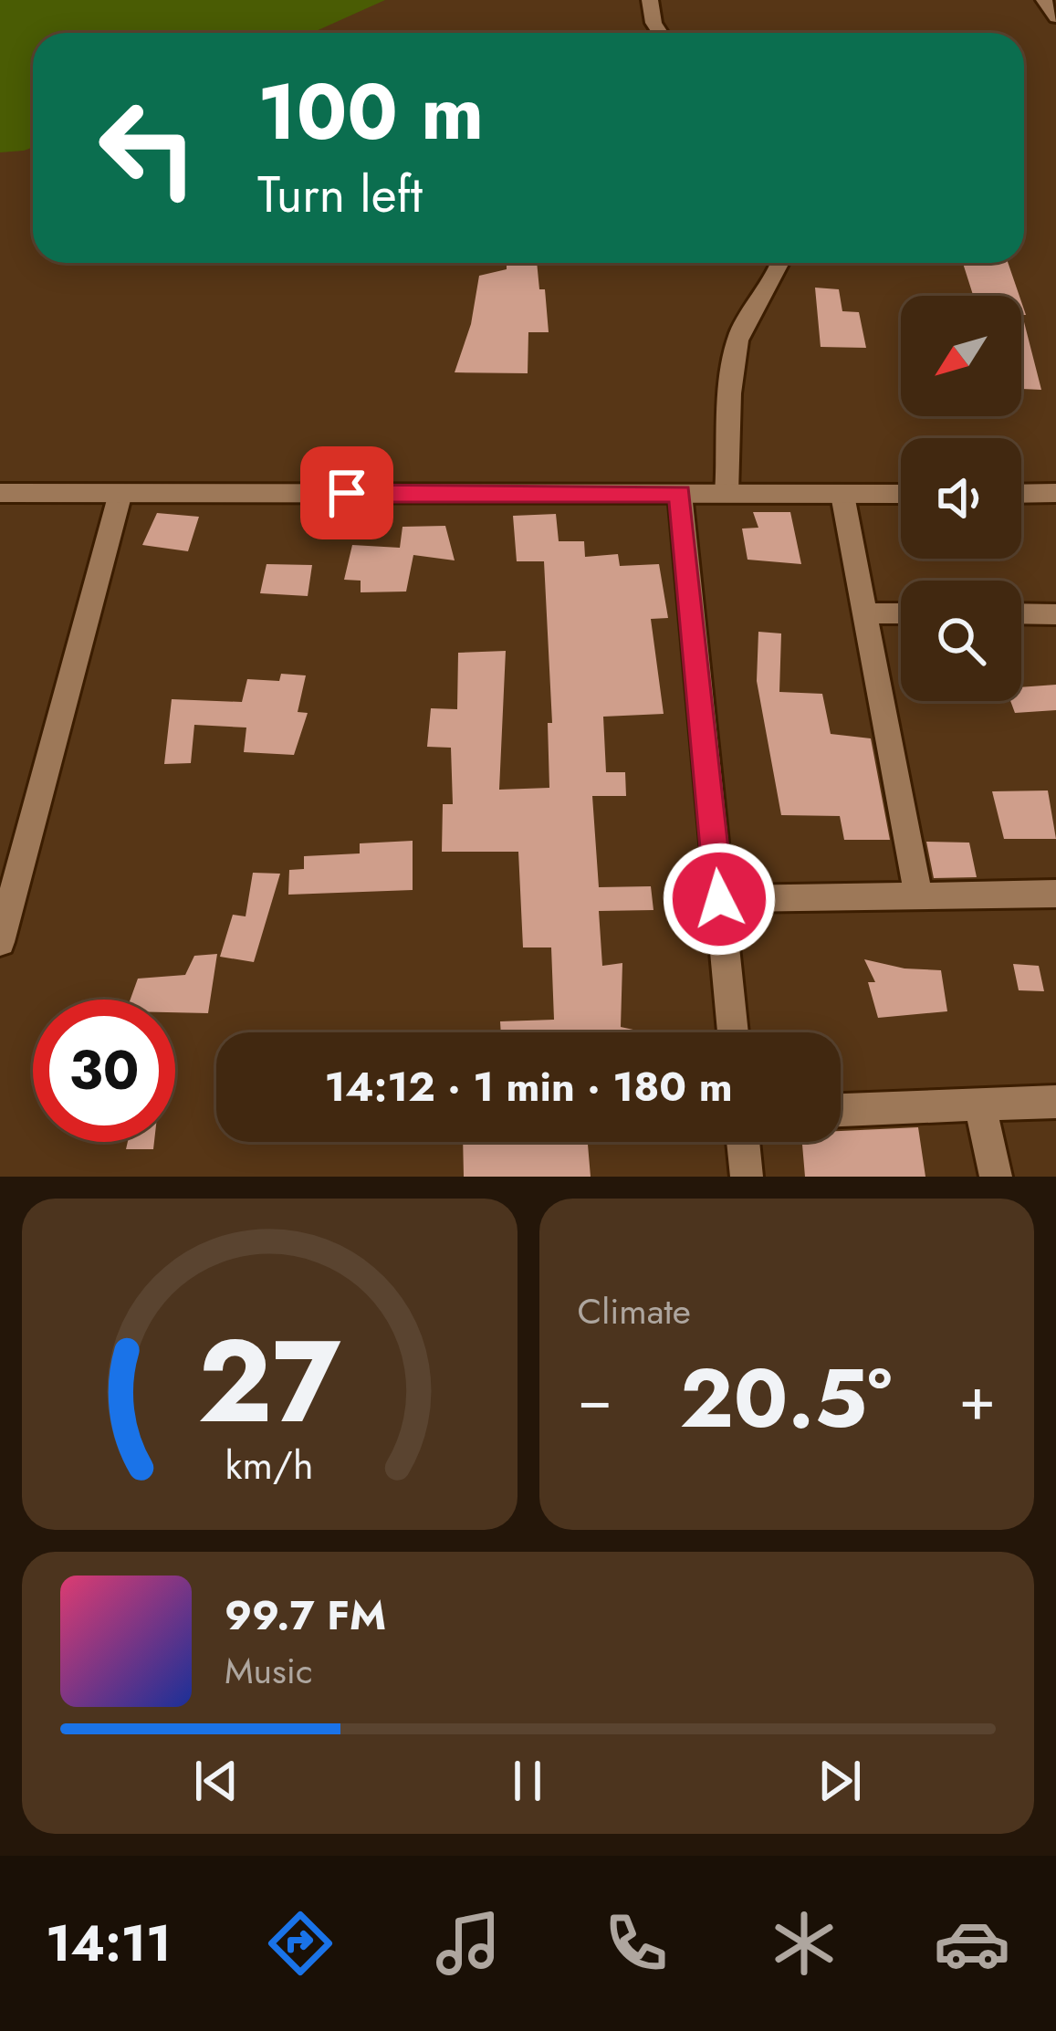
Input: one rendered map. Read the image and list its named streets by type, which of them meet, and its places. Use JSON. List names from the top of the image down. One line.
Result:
{"north":"bottom left","page":{"turn":["100 m","Turn left"],"limit":"30","trip":"14:12 · 1 min · 180 m","tile":"Climate","heat":["−","20.5°","+"],"song":["99.7 FM","Music"],"tabs":"14:11","gauge":["27","km/h"]}}
